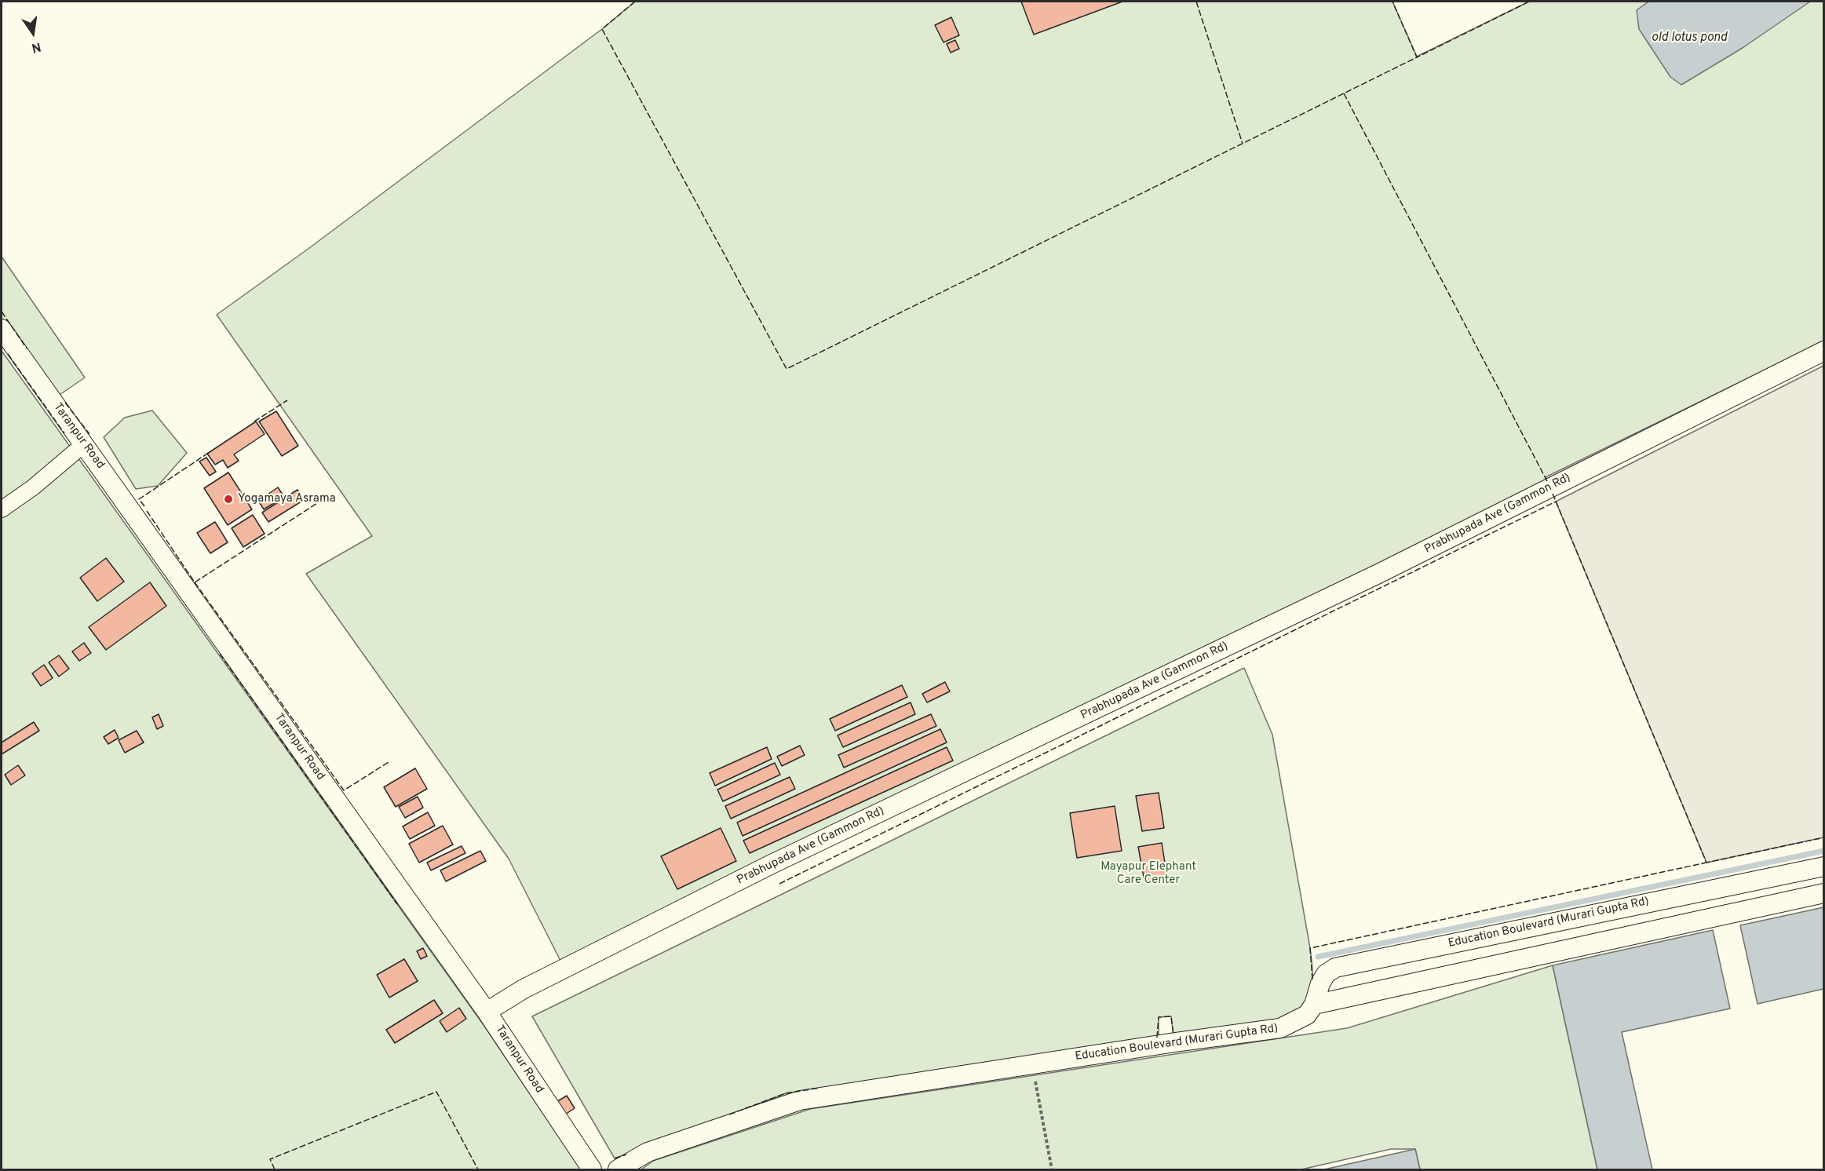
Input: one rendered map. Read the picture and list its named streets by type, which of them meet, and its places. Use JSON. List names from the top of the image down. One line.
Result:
{"streets":{"street":["Taranpur Road","Prabhupada Ave (Gammon Rd)","Education Boulevard (Murari Gupta Rd)"]},"crossings":[["Taranpur Road","Prabhupada Ave (Gammon Rd)"]],"water":["old lotus pond"],"parks":["Mayapur Elephant Care Center"],"places":["Yogamaya Asrama"],"north":"bottom"}
